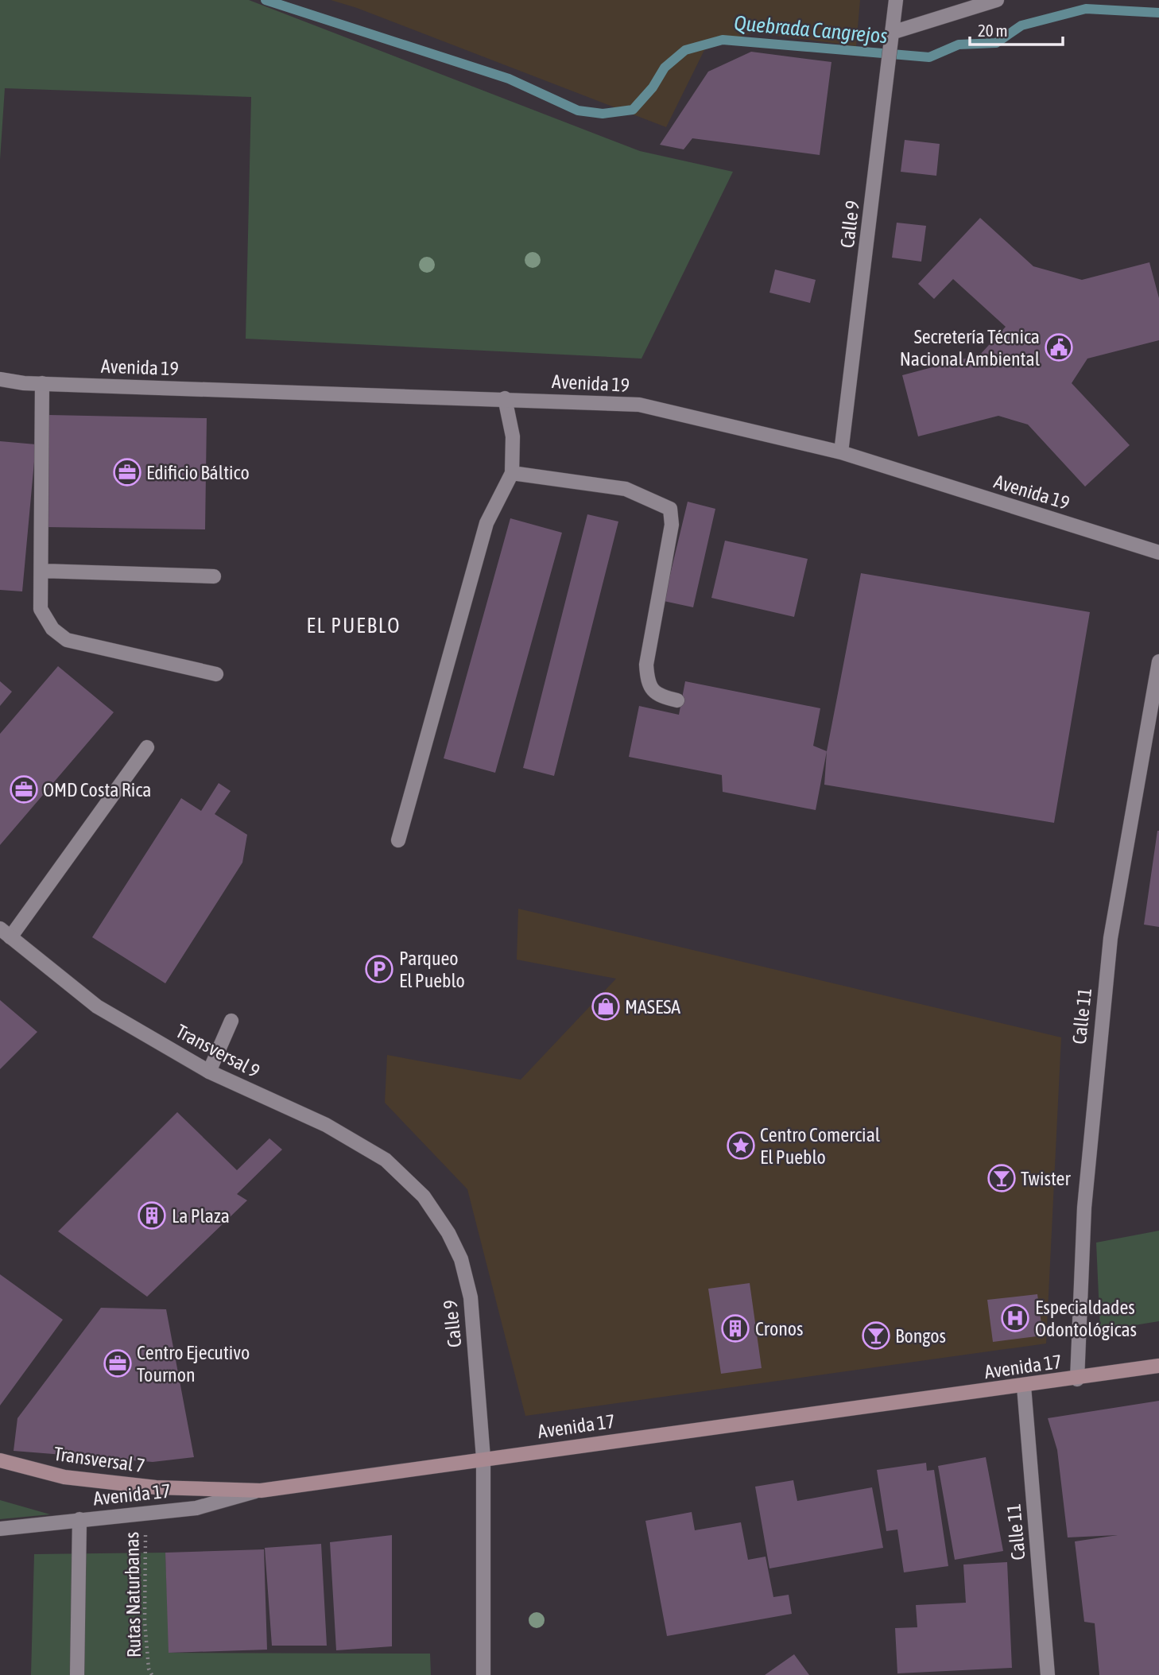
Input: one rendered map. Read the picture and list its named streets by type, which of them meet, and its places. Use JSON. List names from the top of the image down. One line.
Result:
{"streets":{"main road":["Avenida 17","Transversal 7"],"street":["Calle 9","Avenida 19","Calle 11","Transversal 9"],"path":["Rutas Naturbanas"]},"crossings":[["Calle 9","Avenida 19"],["Calle 9","Transversal 9"],["Calle 9","Avenida 17"],["Calle 11","Avenida 17"],["Avenida 17","Transversal 7"],["Avenida 17","Rutas Naturbanas"]],"districts":["EL PUEBLO"],"water":["Quebrada Cangrejos"],"places":{"public building":["Secretería Técnica Nacional Ambiental"],"office":["Edificio Báltico","OMD Costa Rica","Centro Ejecutivo Tournon"],"parking":["Parqueo El Pueblo"],"shop":["MASESA"],"place":["Centro Comercial El Pueblo"],"bar":["Twister","Bongos"],"building":["La Plaza","Cronos"],"hospital":["Especialdades Odontológicas"]},"scale_bar":"20 m"}
